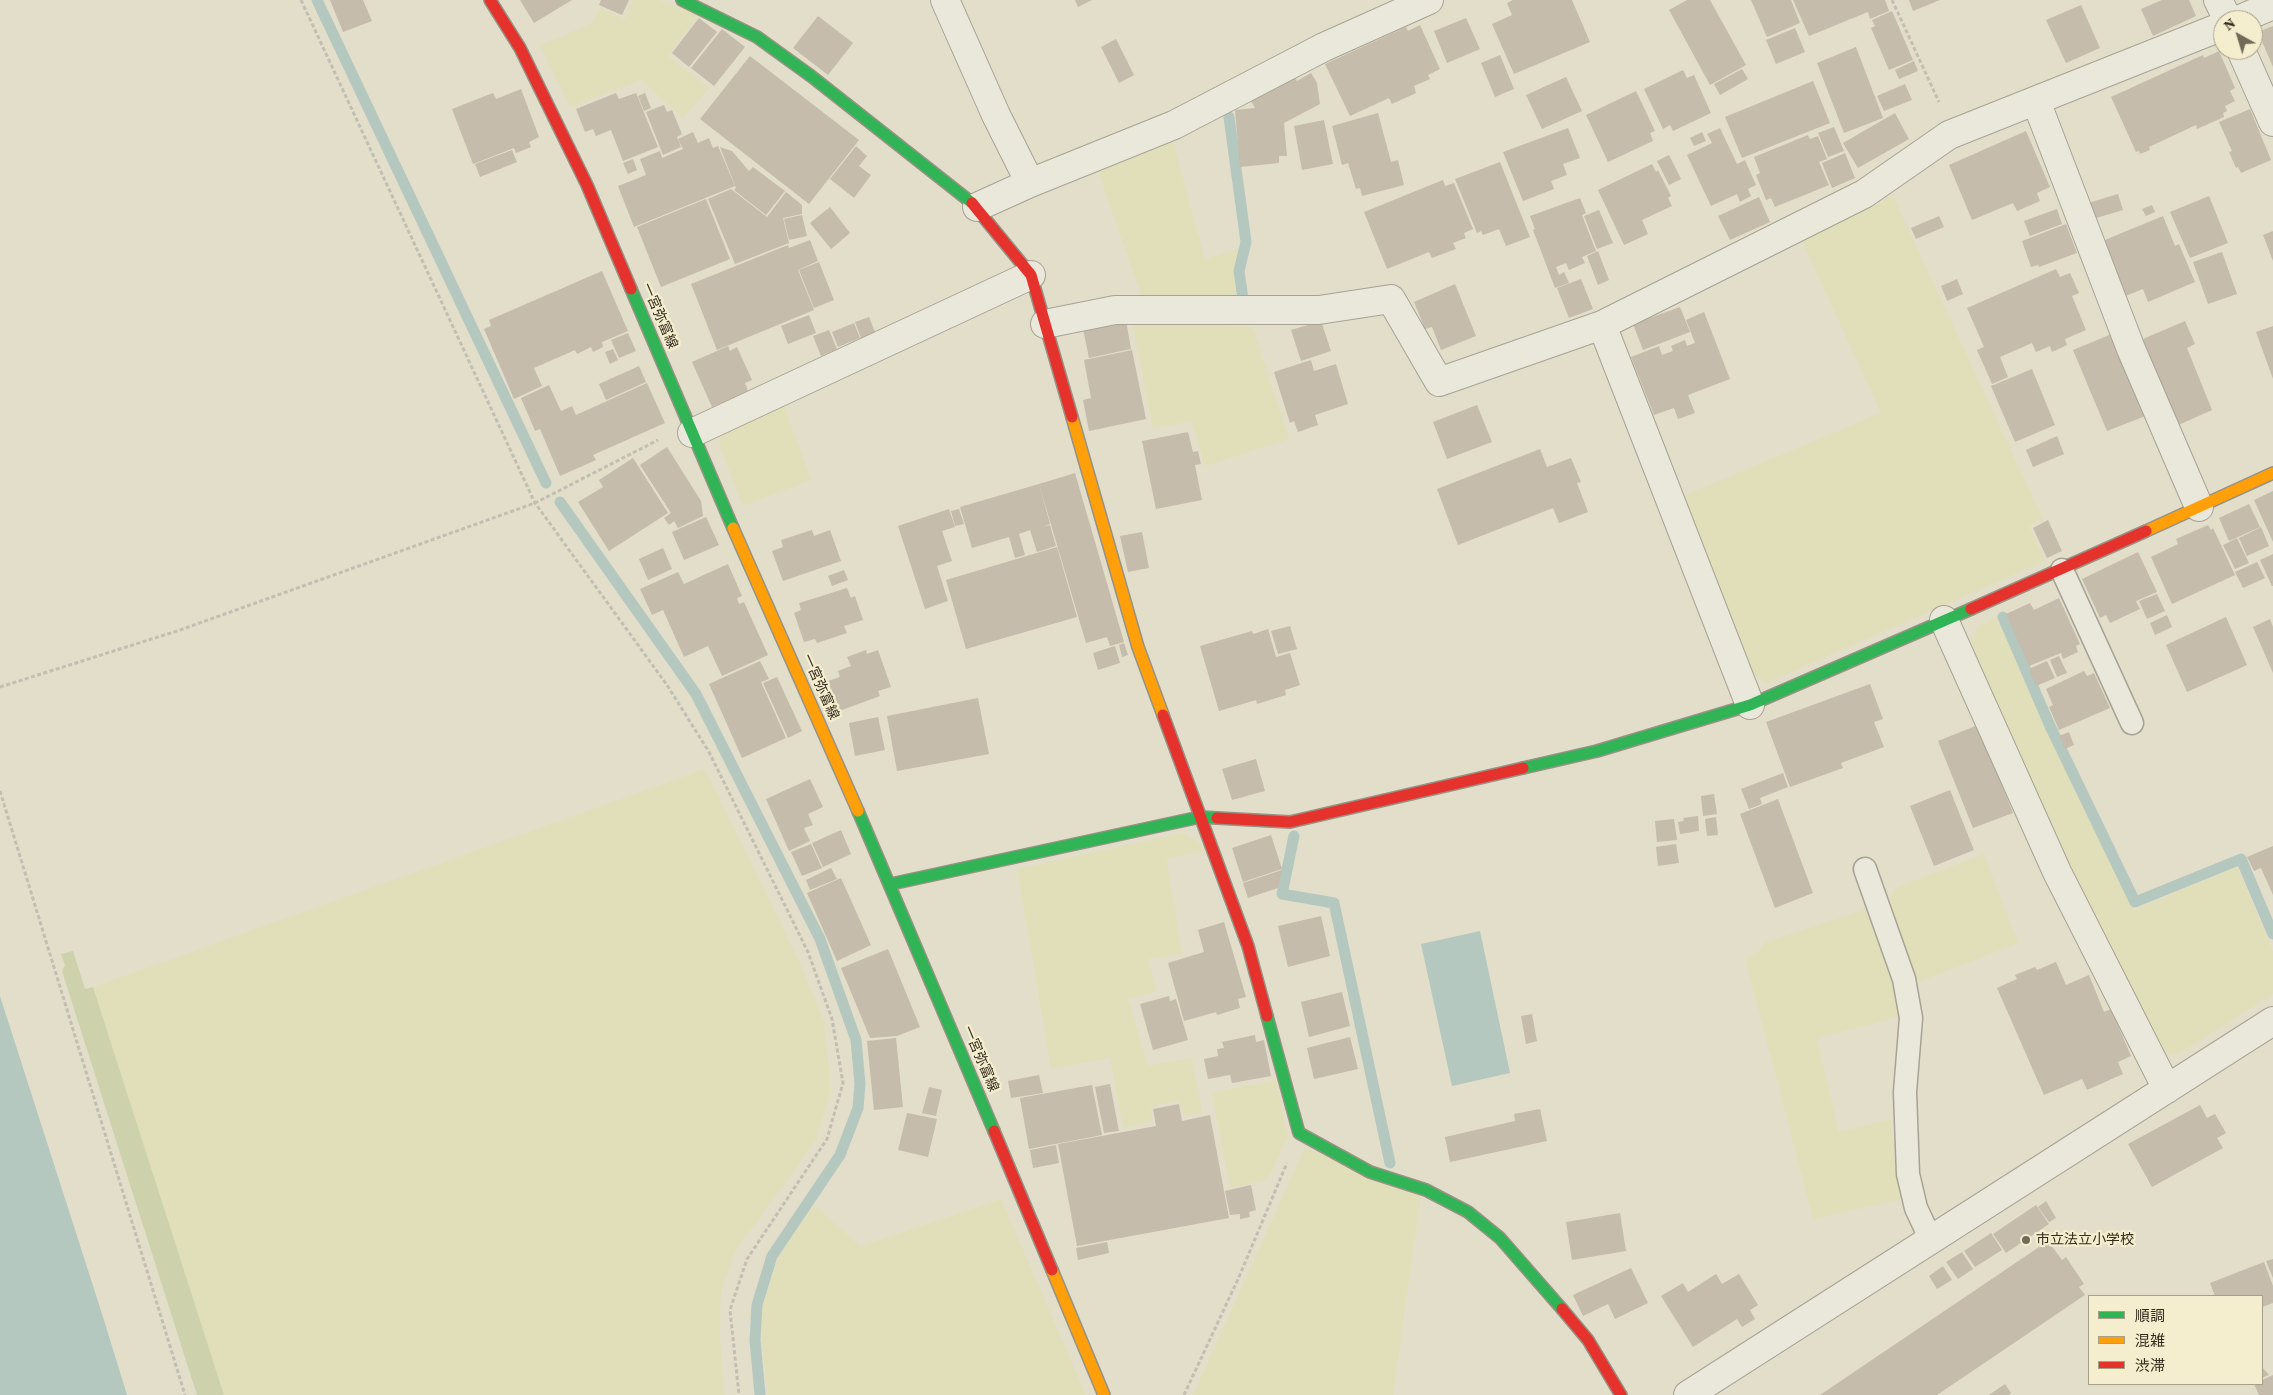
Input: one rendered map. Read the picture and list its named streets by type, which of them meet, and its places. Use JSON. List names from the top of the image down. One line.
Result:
{"streets":{"street":["一宮弥富線"]},"places":["市立法立小学校"],"legend":["順調","混雑","渋滞"],"north":"top left"}
